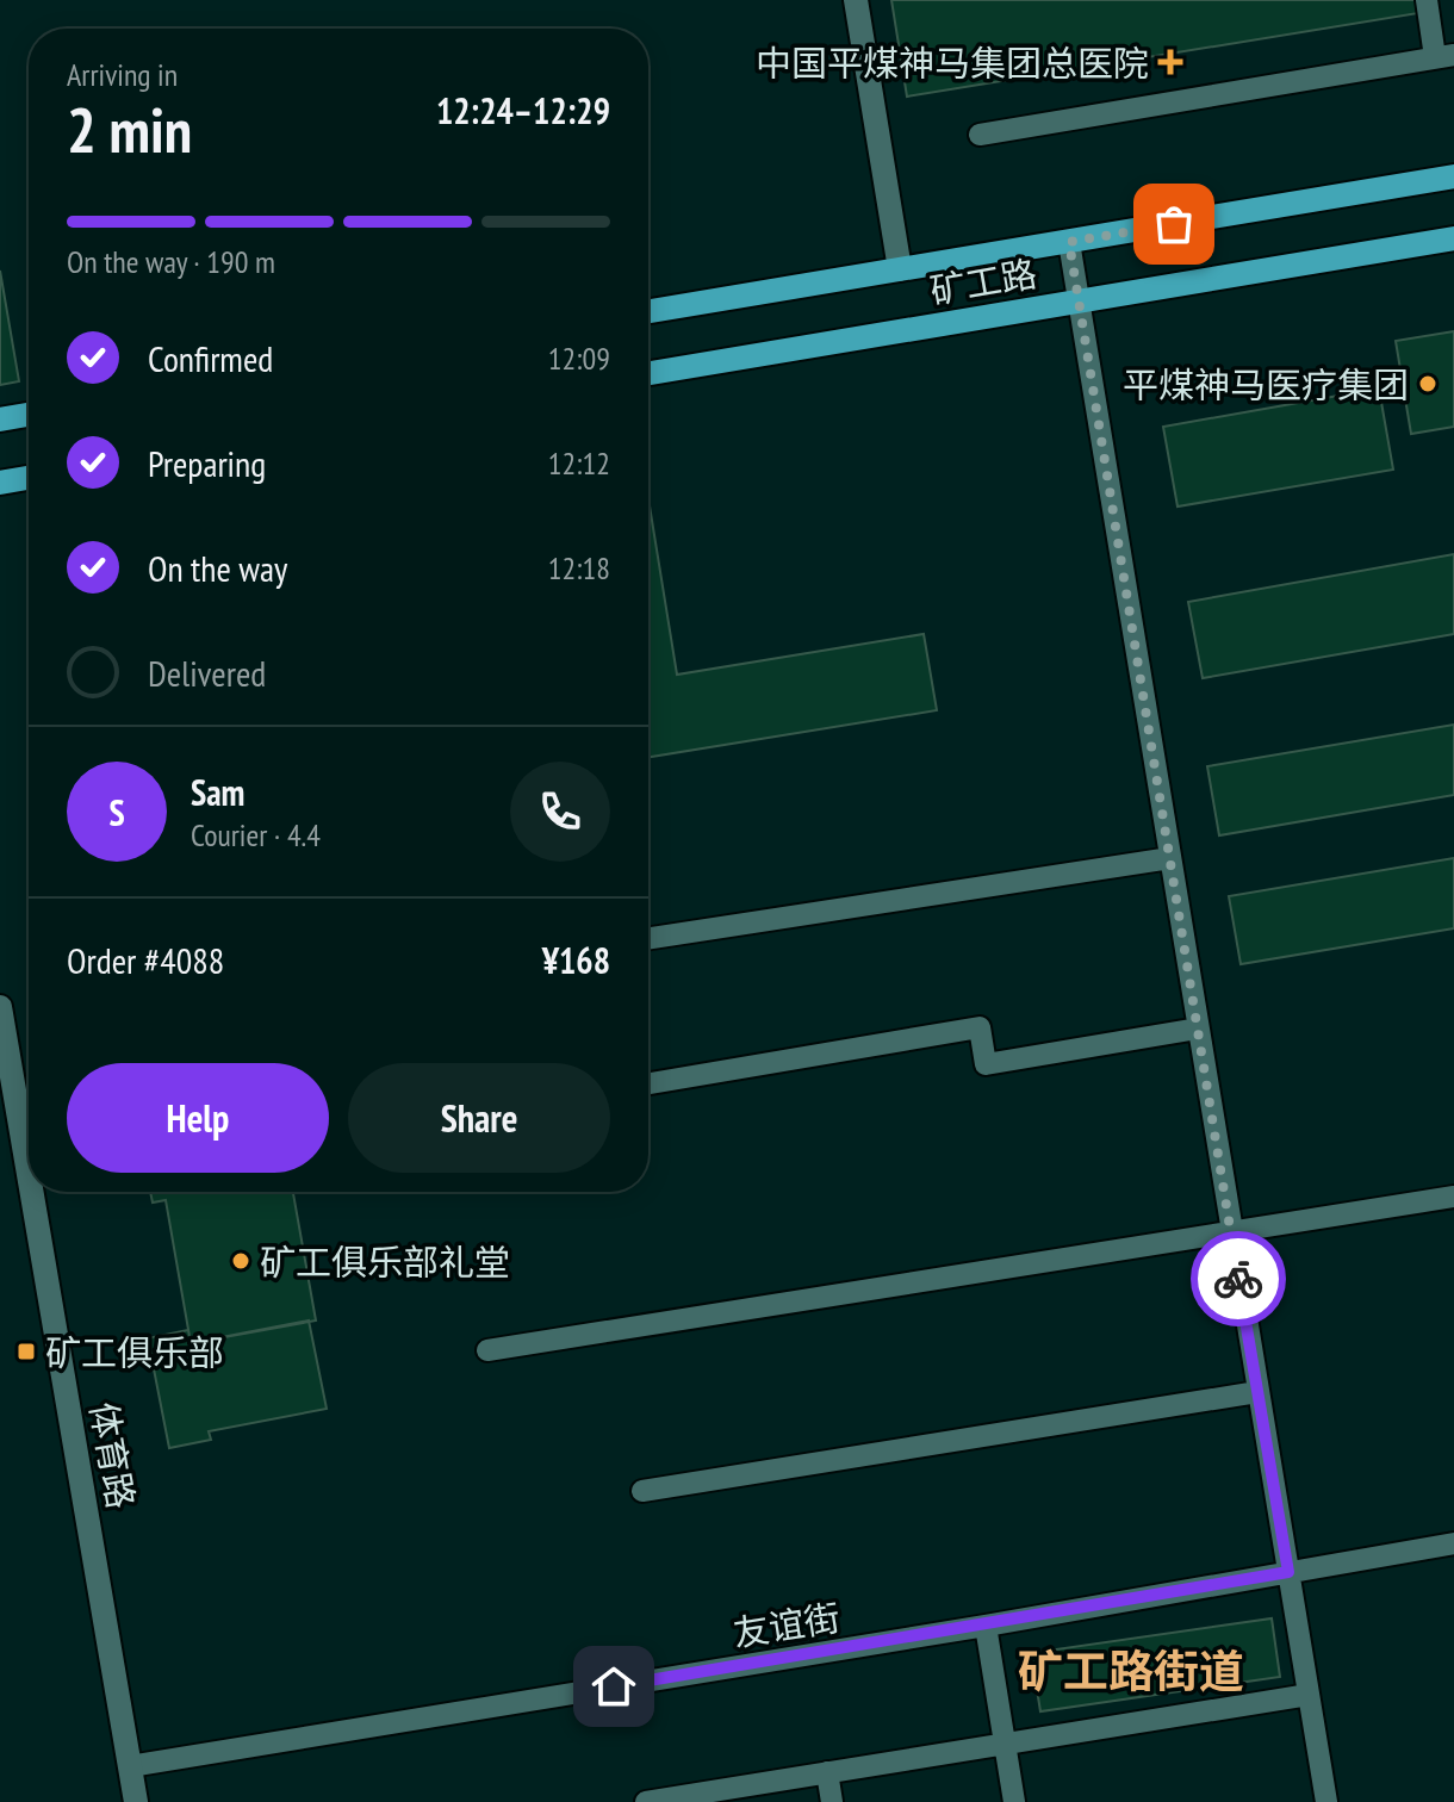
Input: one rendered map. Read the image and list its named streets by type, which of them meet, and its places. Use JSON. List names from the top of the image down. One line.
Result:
{"streets":{"main road":["矿工路"],"street":["体育路"],"lane":["友谊街"]},"crossings":[["体育路","友谊街"]],"districts":["矿工路街道"],"places":{"health":["中国平煤神马集团总医院"],"other":["平煤神马医疗集团","矿工俱乐部礼堂"],"transit":["矿工俱乐部"]},"page":{"heading":["2 min","Arriving in","12:24–12:29"],"panel":["Sam","Courier · 4.4","Order #4088","¥168"],"bar":"On the way · 190 m","list":[["Confirmed","12:09"],["Preparing","12:12"],["On the way","12:18"],"Delivered"],"round":"S","buttons":["Help","Share"]}}
